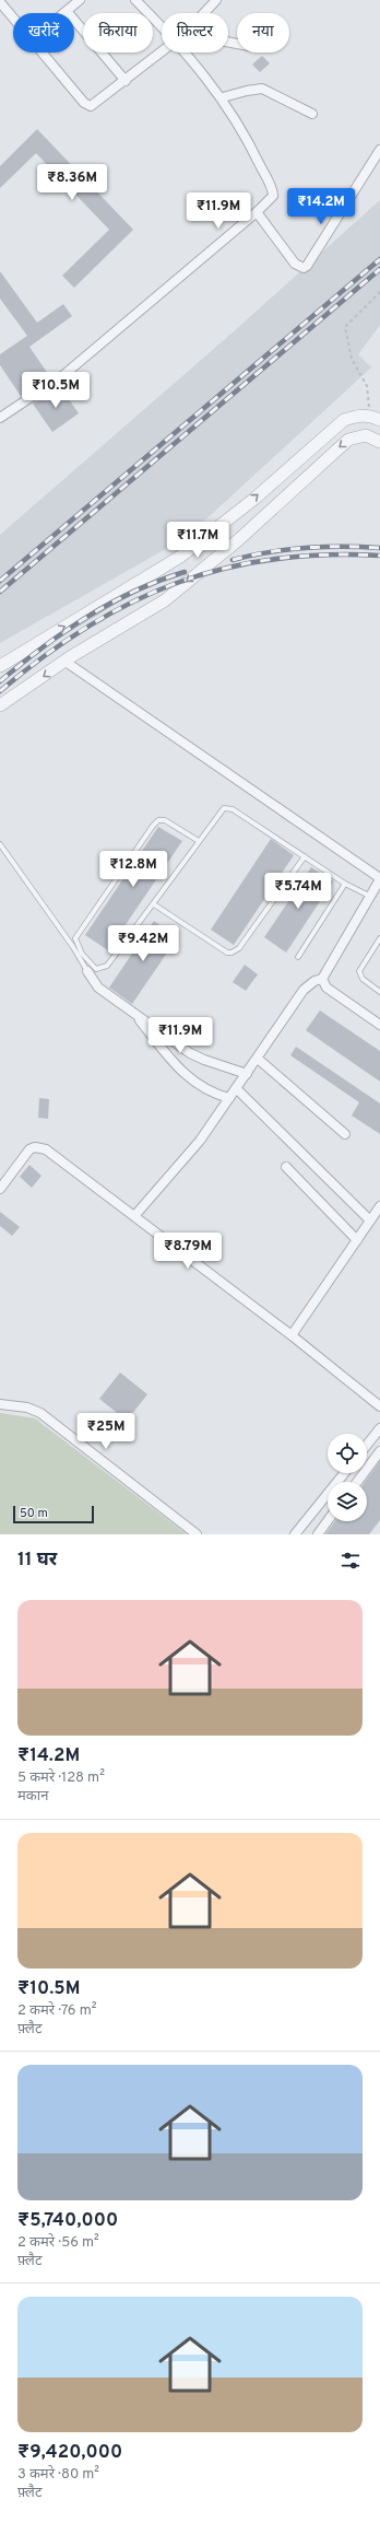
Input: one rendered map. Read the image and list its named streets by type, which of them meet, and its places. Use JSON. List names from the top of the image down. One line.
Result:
{"scale_bar":"50 m","page":{"chip":["खरीदें","किराया","फ़िल्टर","नया"],"price":["₹8.36M","₹14.2M","₹11.9M","₹10.5M","₹11.7M","₹12.8M","₹5.74M","₹9.42M","₹11.9M","₹8.79M","₹25M"],"scale":"50 m","heading":"11 घर","list":[{"name":"₹14.2M","note":"5 कमरे · 128 m² · मकान"},{"name":"₹10.5M","note":"2 कमरे · 76 m² · फ़्लैट"},{"name":"₹5,740,000","note":"2 कमरे · 56 m² · फ़्लैट"},{"name":"₹9,420,000","note":"3 कमरे · 80 m² · फ़्लैट"}]}}
